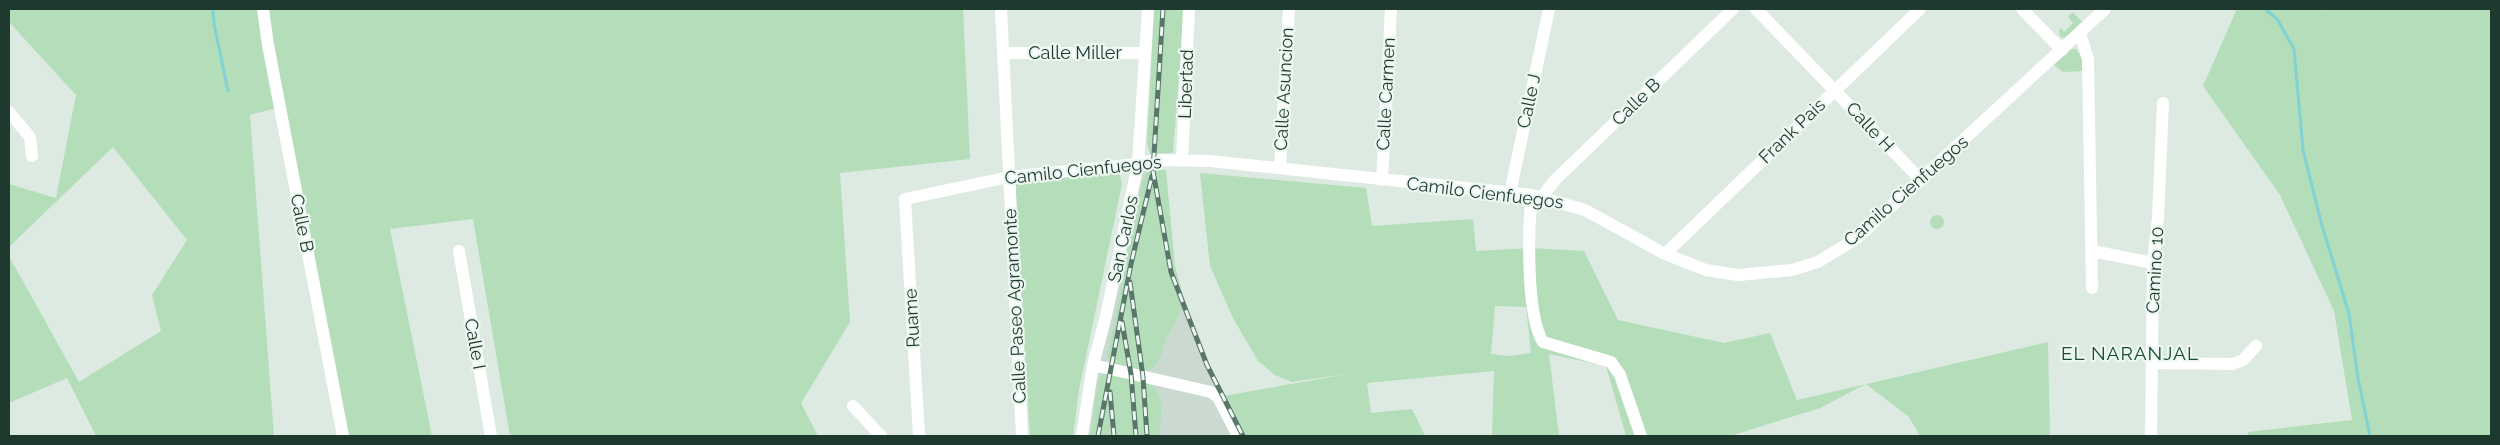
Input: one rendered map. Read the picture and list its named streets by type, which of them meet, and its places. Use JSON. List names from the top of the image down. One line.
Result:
{"streets":{"street":["Calle Miller","Libertad","Calle Asuncion","Calle Carmen","Calle J","Calle B","Calle H","Frank Pais","Camilo Cienfuegos","San Carlos","Camino 10","Calle Paseo Agramonte","Ruame","Calle I"]},"crossings":[["Calle Miller","San Carlos"],["Calle Miller","Calle Paseo Agramonte"],["Libertad","Camilo Cienfuegos"],["Calle Asuncion","Camilo Cienfuegos"],["Calle Carmen","Camilo Cienfuegos"],["Calle J","Camilo Cienfuegos"],["Calle B","Camilo Cienfuegos"],["Calle H","Frank Pais"],["Calle H","Camilo Cienfuegos"],["Frank Pais","Camilo Cienfuegos"],["Camilo Cienfuegos","San Carlos"],["Camilo Cienfuegos","Calle Paseo Agramonte"],["Camilo Cienfuegos","Ruame"]],"districts":["EL NARANJAL"]}
